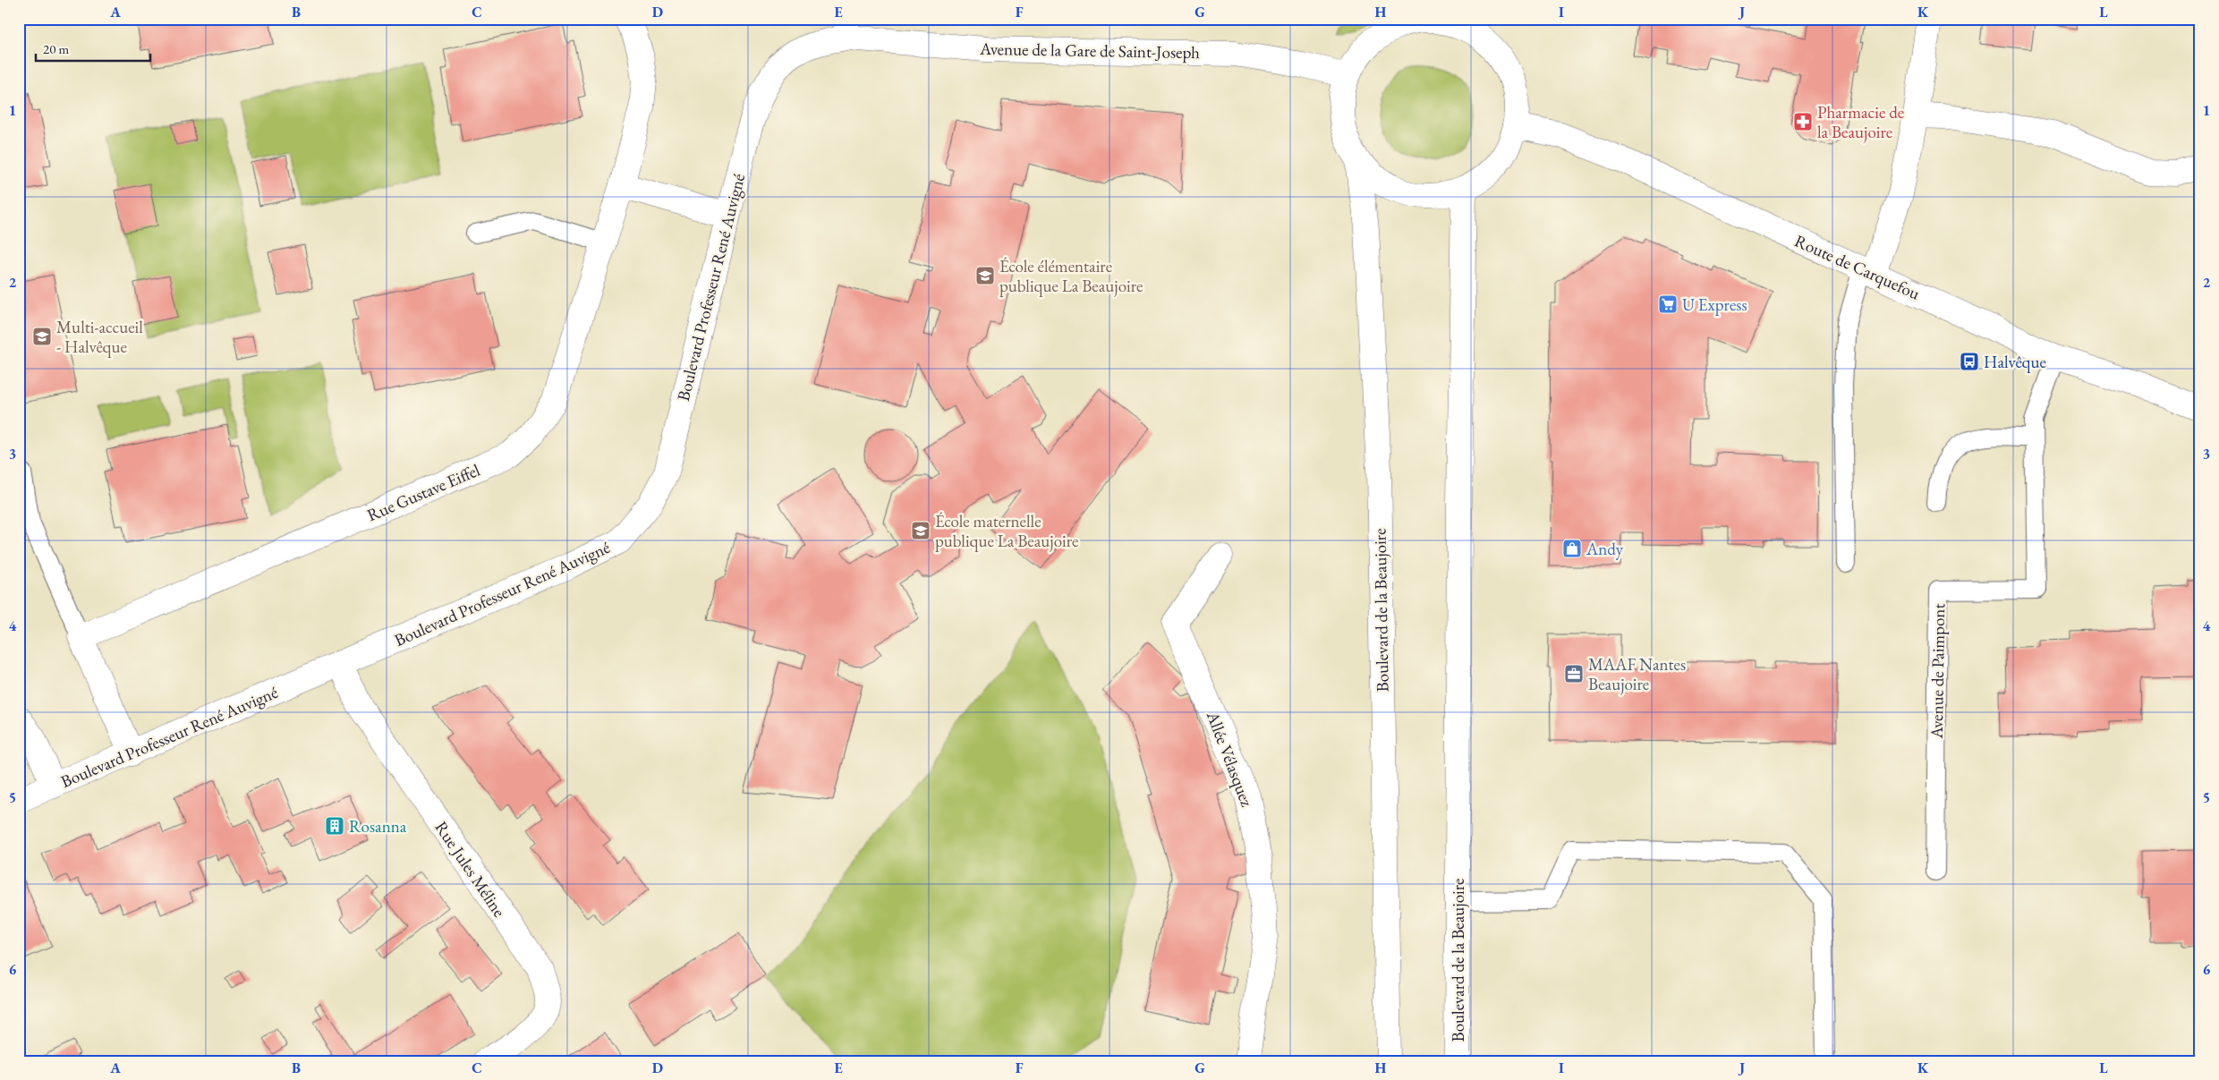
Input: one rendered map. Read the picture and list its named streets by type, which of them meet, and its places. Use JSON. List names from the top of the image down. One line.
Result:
{"streets":{"street":["Avenue de la Gare de Saint-Joseph","Route de Carquefou","Boulevard Professeur René Auvigné","Rue Gustave Eiffel","Boulevard de la Beaujoire","Allée Vélasquez","Rue Jules Méline"],"lane":["Avenue de Paimpont"]},"crossings":[["Avenue de la Gare de Saint-Joseph","Boulevard Professeur René Auvigné"],["Route de Carquefou","Avenue de Paimpont"],["Boulevard Professeur René Auvigné","Rue Jules Méline"]],"places":{"pharmacy":["Pharmacie de la Beaujoire"],"school or university":["École élémentaire publique La Beaujoire","Multi-accueil - Halvêque","École maternelle publique La Beaujoire"],"supermarket":["U Express"],"bus stop":["Halvêque"],"shop":["Andy"],"office":["MAAF Nantes Beaujoire"],"building":["Rosanna"]},"scale_bar":"20 m","grid":{"columns":["A","B","C","D","E","F","G","H","I","J","K","L"],"rows":["1","2","3","4","5","6"]}}
